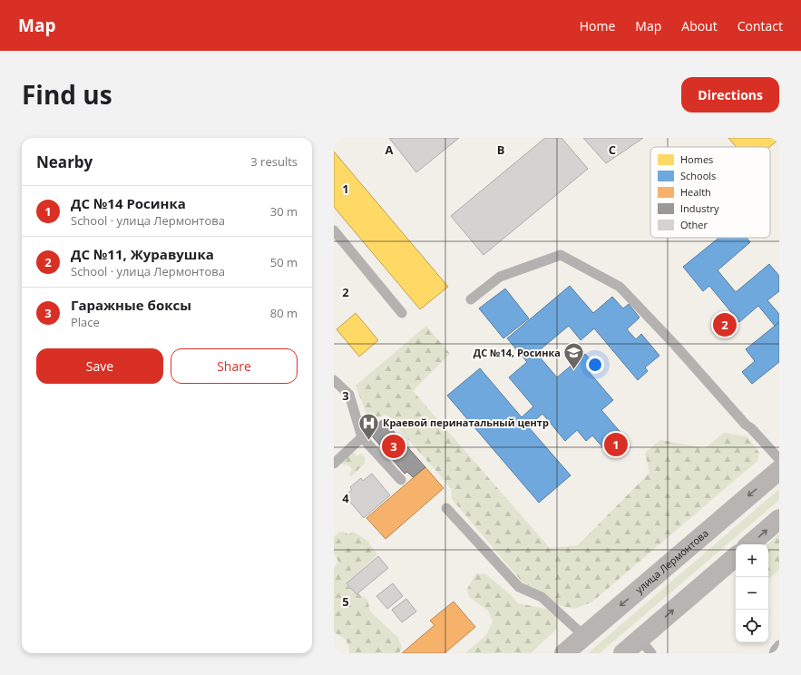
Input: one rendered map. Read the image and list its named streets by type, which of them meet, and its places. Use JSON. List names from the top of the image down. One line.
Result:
{"streets":{"main road":["улица Лермонтова"]},"places":{"school or university":["ДС №14, Росинка"],"hospital":["Краевой перинатальный центр"]},"legend":["Homes","Schools","Health","Industry","Other"],"page":{"header":"Map","nav":["Home","Map","About","Contact"],"title":"Find us","buttons":["Directions",["Save","Share"]],"heading":["Nearby","3 results"],"list":[{"mark":"1","name":"ДС №14 Росинка","note":"School · улица Лермонтова","value":"30 m"},{"mark":"2","name":"ДС №11, Журавушка","note":"School · улица Лермонтова","value":"50 m"},{"mark":"3","name":"Гаражные боксы","note":"Place","value":"80 m"}],"pins":["2","1","3"],"map_buttons":["+","−"]},"grid":{"columns":["A","B","C"],"rows":["1","2","3","4","5"]}}
